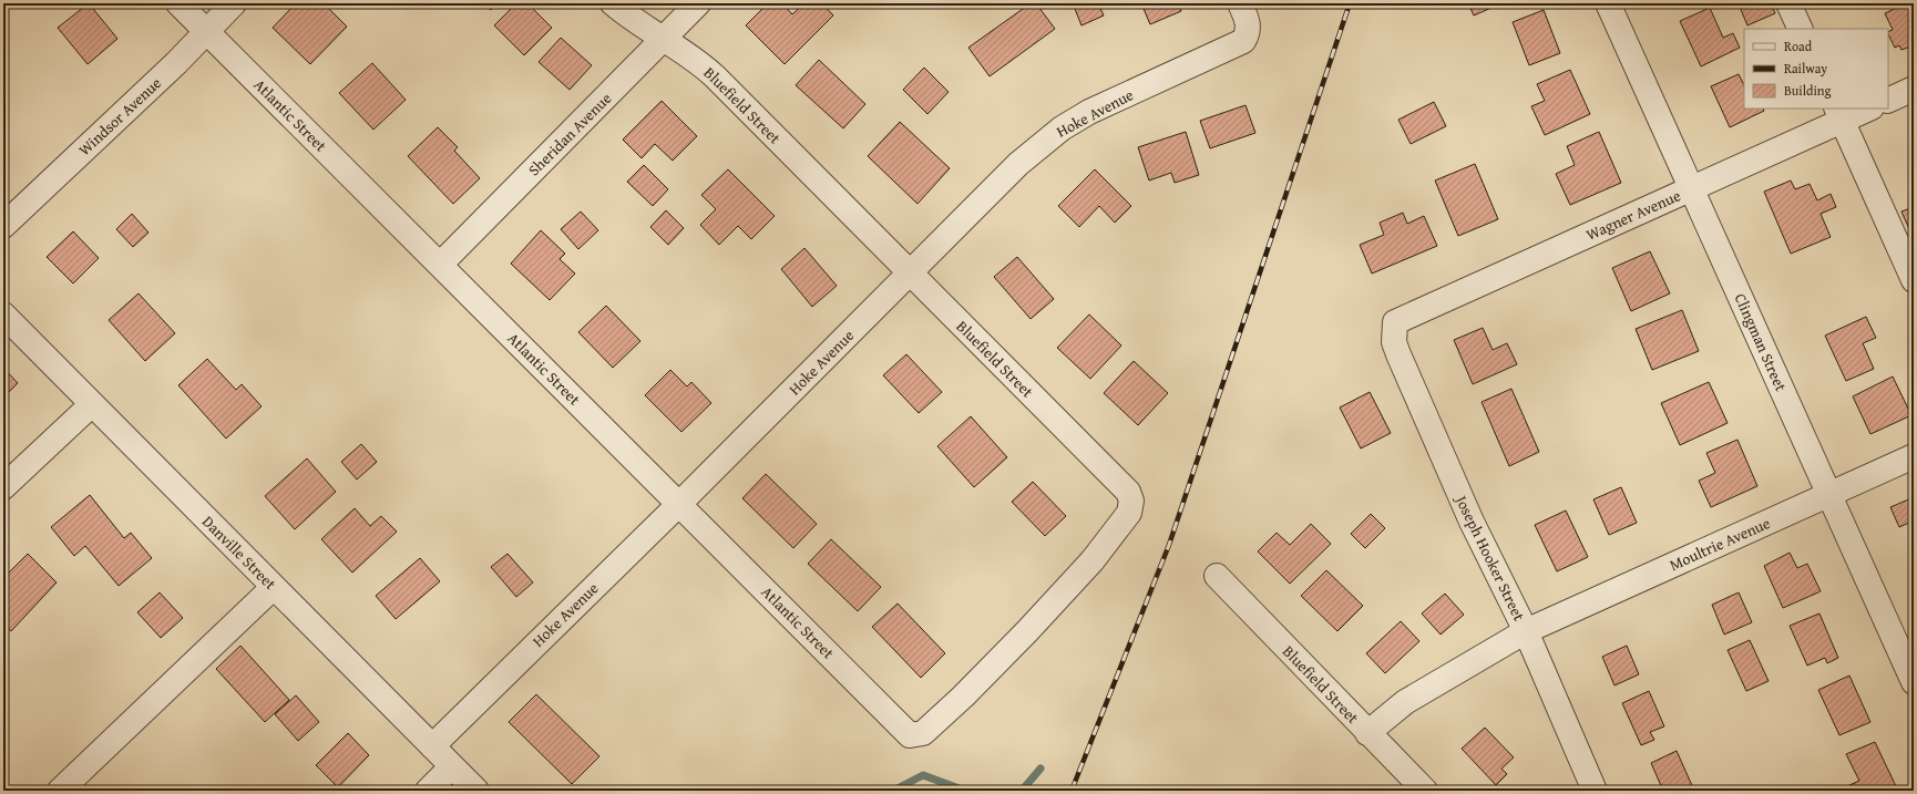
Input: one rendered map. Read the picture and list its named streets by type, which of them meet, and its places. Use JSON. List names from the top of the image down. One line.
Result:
{"streets":{"street":["Bluefield Street","Hoke Avenue","Atlantic Street","Windsor Avenue","Sheridan Avenue","Wagner Avenue","Clingman Street","Moultrie Avenue","Danville Street","Joseph Hooker Street"]},"crossings":[["Bluefield Street","Hoke Avenue"],["Bluefield Street","Atlantic Street"],["Bluefield Street","Sheridan Avenue"],["Bluefield Street","Moultrie Avenue"],["Hoke Avenue","Atlantic Street"],["Hoke Avenue","Danville Street"],["Atlantic Street","Windsor Avenue"],["Atlantic Street","Sheridan Avenue"],["Wagner Avenue","Clingman Street"],["Wagner Avenue","Joseph Hooker Street"],["Clingman Street","Moultrie Avenue"],["Moultrie Avenue","Joseph Hooker Street"]],"legend":["Road","Railway","Building"]}
